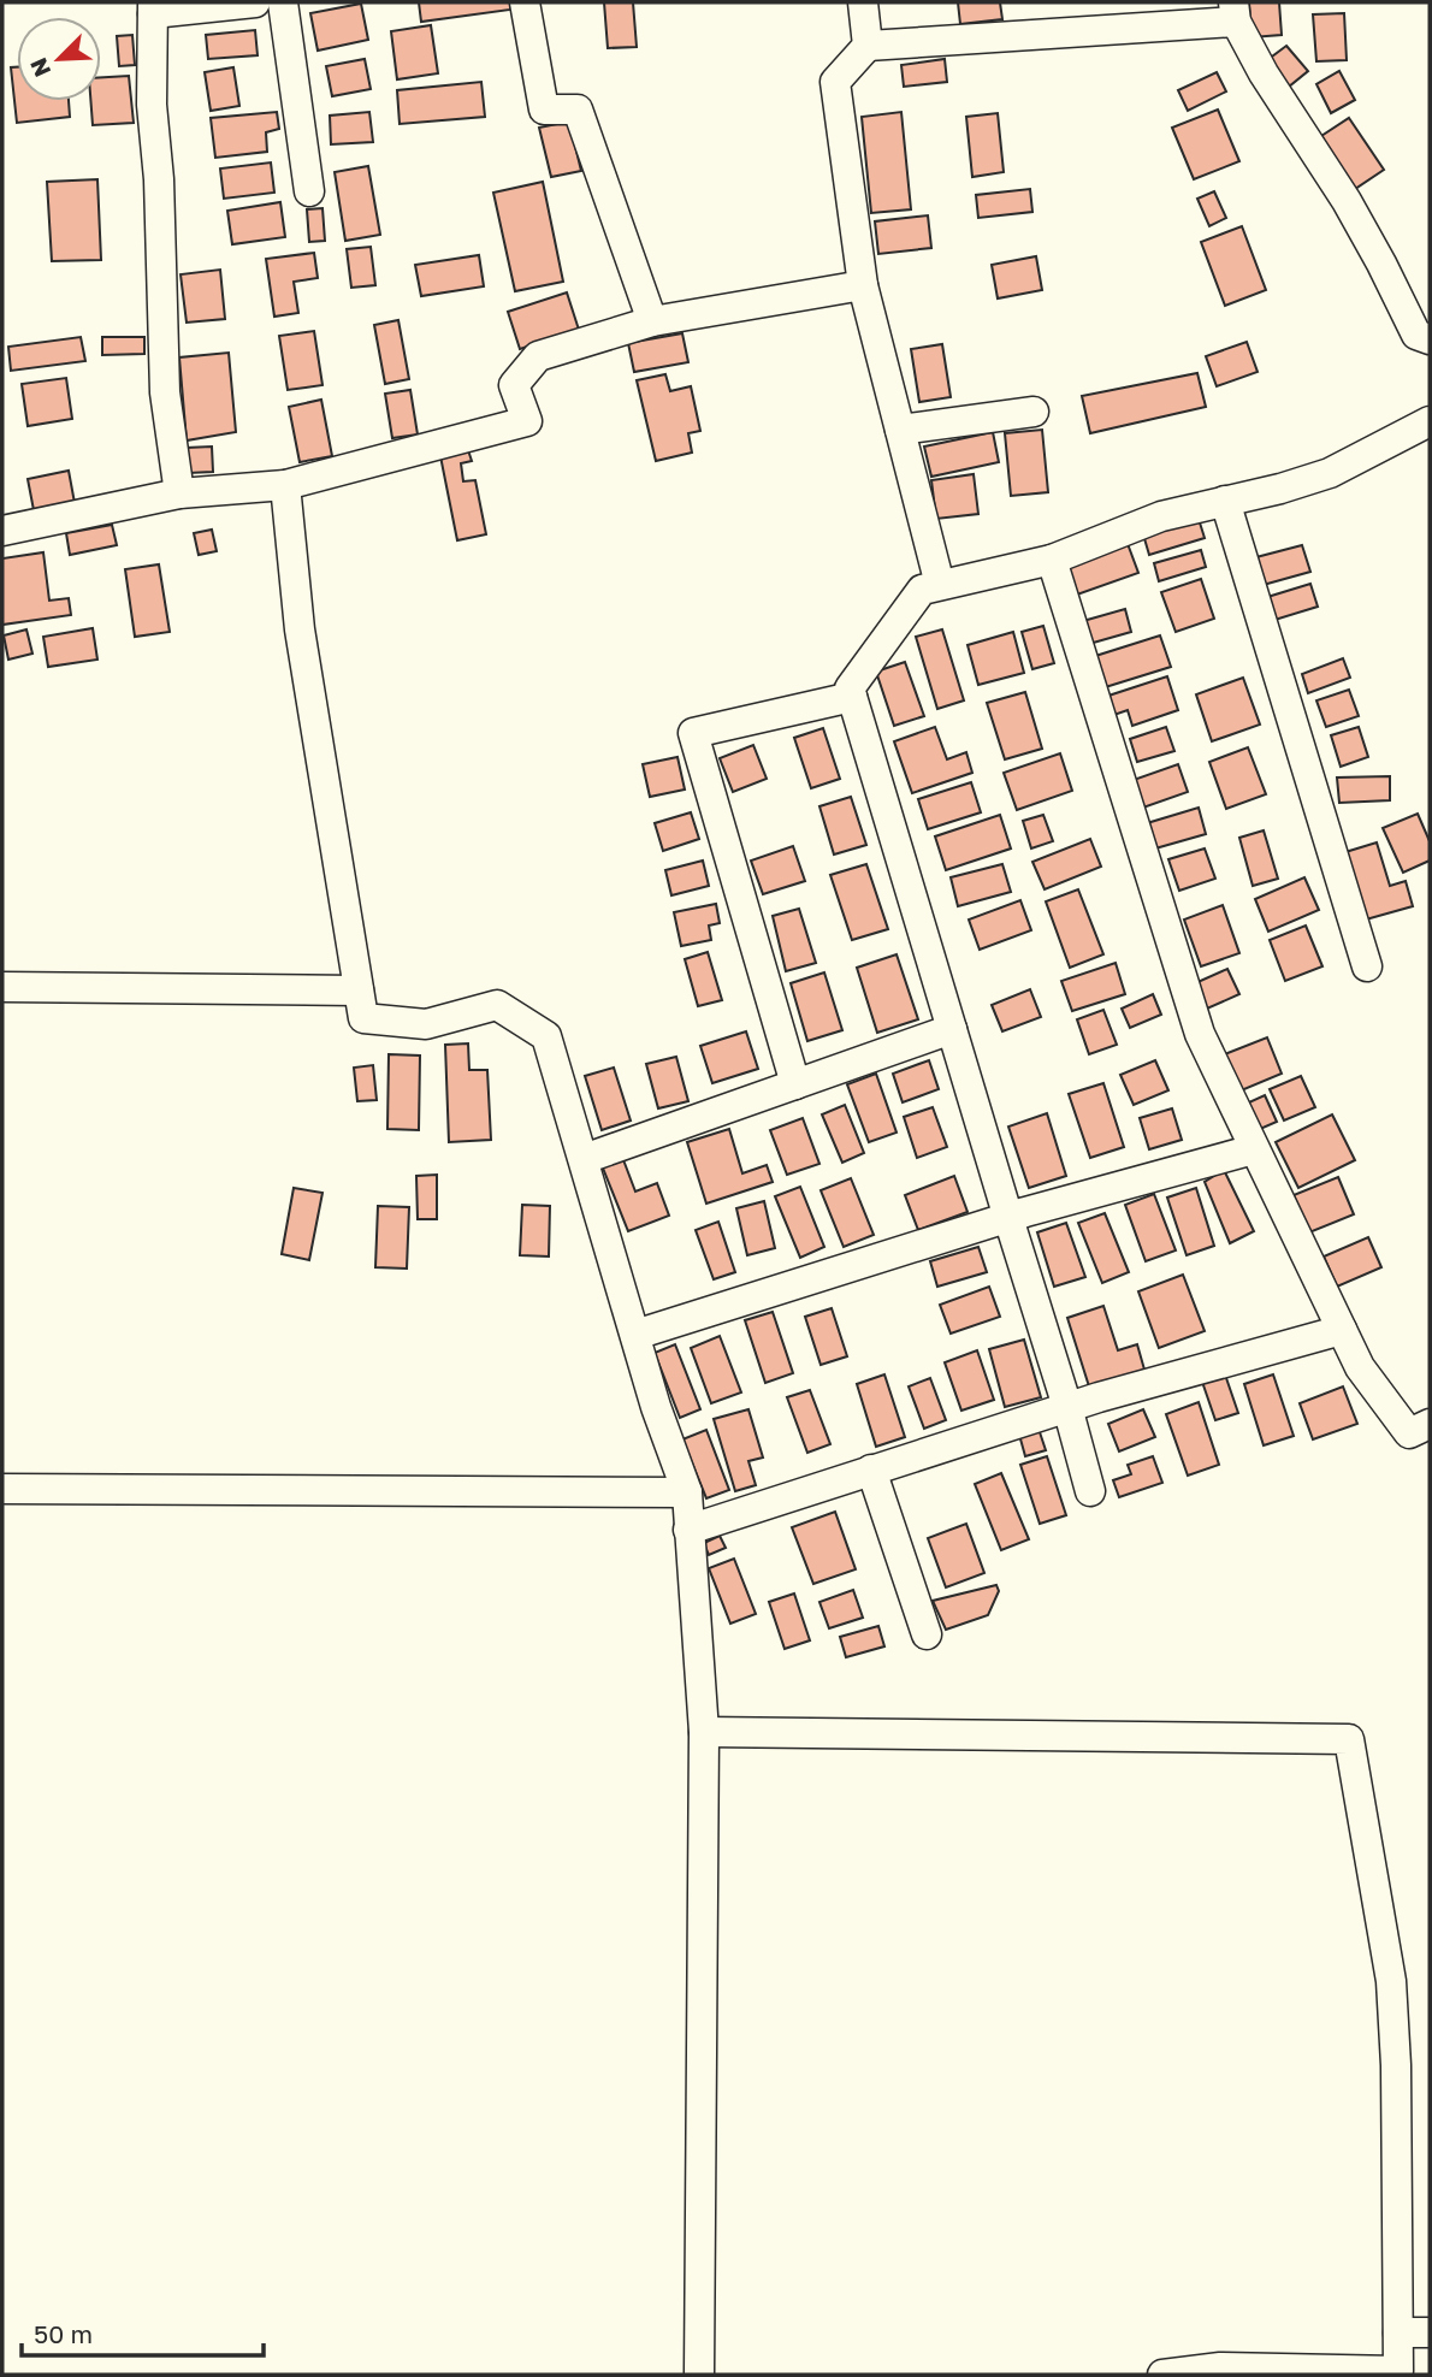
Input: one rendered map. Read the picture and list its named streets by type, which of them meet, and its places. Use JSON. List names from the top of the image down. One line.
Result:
{"scale_bar":"50 m","north":"bottom left"}
